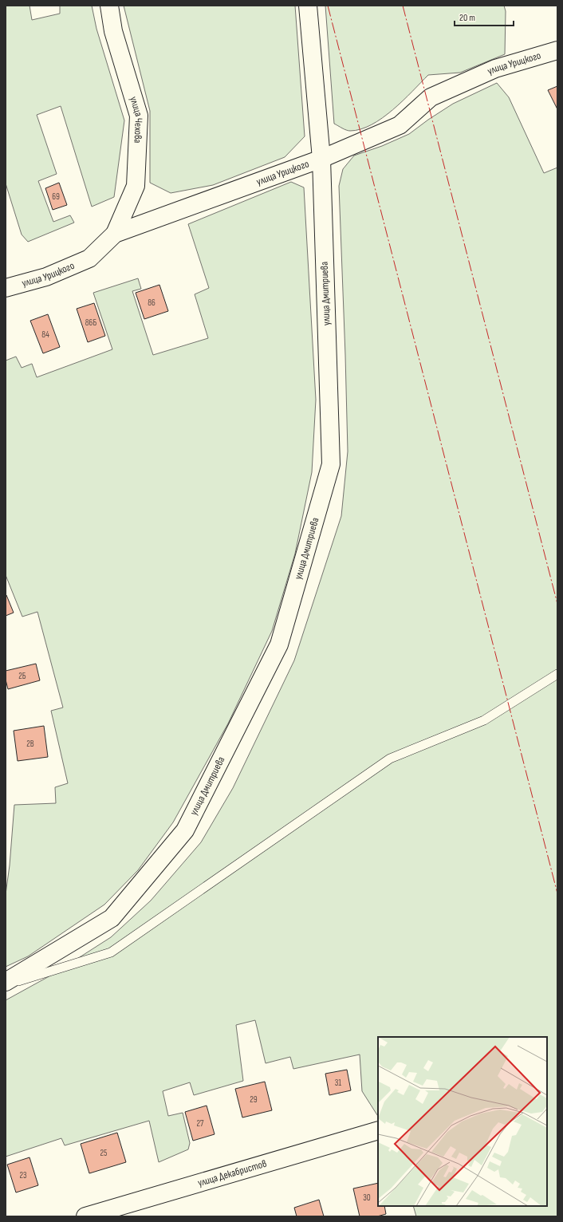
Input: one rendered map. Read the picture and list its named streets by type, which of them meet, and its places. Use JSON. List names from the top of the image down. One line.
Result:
{"streets":{"street":["улица Урицкого","улица Чехова","улица Дмитриева","улица Декабристов"]},"crossings":[["улица Урицкого","улица Чехова"],["улица Урицкого","улица Дмитриева"]],"house_numbers":["69","86","86Б","84","2Б","2В","31","29","27","25","23","30"],"scale_bar":"20 m"}
